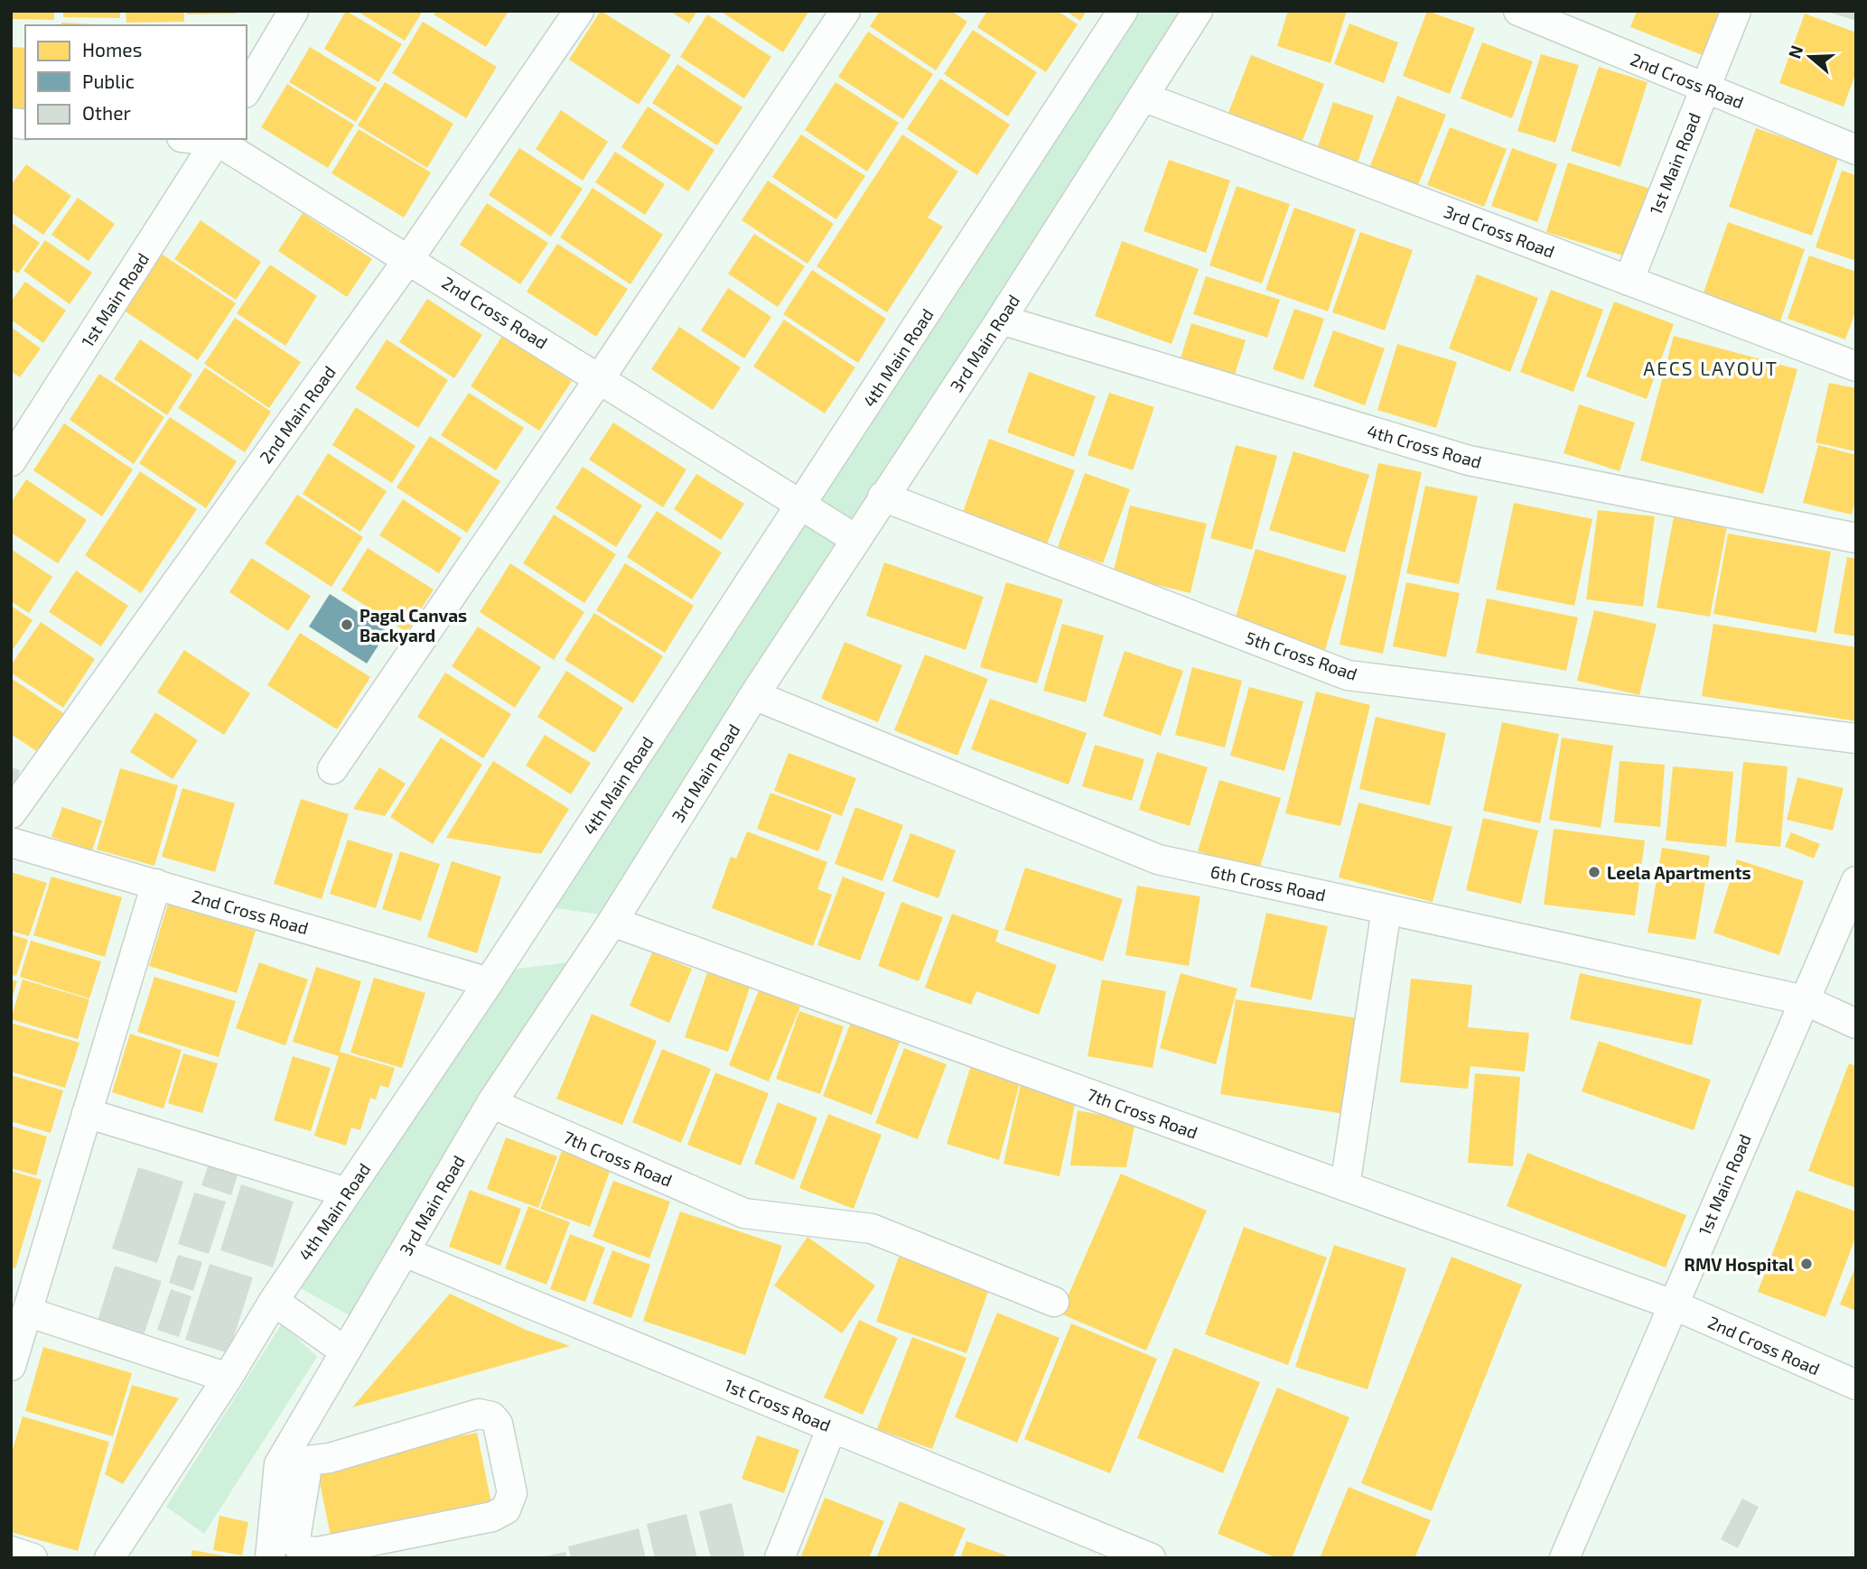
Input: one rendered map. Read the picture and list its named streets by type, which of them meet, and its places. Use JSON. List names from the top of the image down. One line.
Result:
{"streets":{"street":["2nd Cross Road","1st Main Road","3rd Cross Road","3rd Main Road","4th Main Road","2nd Main Road","4th Cross Road","5th Cross Road","6th Cross Road","7th Cross Road","1st Cross Road"]},"crossings":[["2nd Cross Road","1st Main Road"],["2nd Cross Road","3rd Main Road"],["2nd Cross Road","4th Main Road"],["2nd Cross Road","2nd Main Road"],["2nd Cross Road","7th Cross Road"],["1st Main Road","3rd Cross Road"],["1st Main Road","6th Cross Road"],["1st Main Road","7th Cross Road"],["3rd Cross Road","3rd Main Road"],["3rd Main Road","4th Cross Road"],["3rd Main Road","5th Cross Road"],["3rd Main Road","6th Cross Road"],["3rd Main Road","7th Cross Road"],["3rd Main Road","1st Cross Road"]],"districts":["AECS LAYOUT"],"places":["Pagal Canvas Backyard","Leela Apartments","RMV Hospital"],"legend":["Homes","Public","Other"],"north":"left"}
